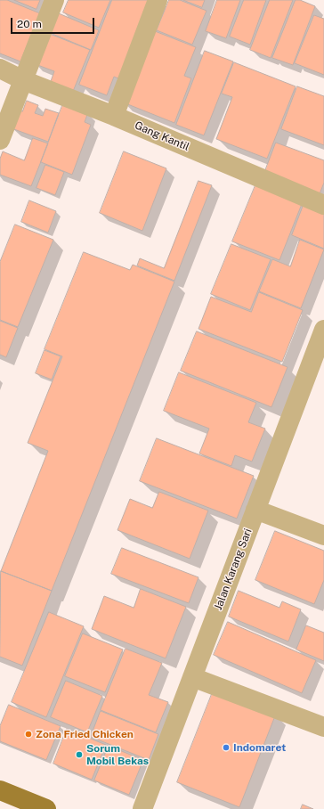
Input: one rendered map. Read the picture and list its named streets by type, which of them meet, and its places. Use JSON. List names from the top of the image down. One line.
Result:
{"streets":{"street":["Gang Kantil","Jalan Karang Sari"]},"places":["Zona Fried Chicken","Indomaret","Sorum Mobil Bekas"],"scale_bar":"20 m"}
